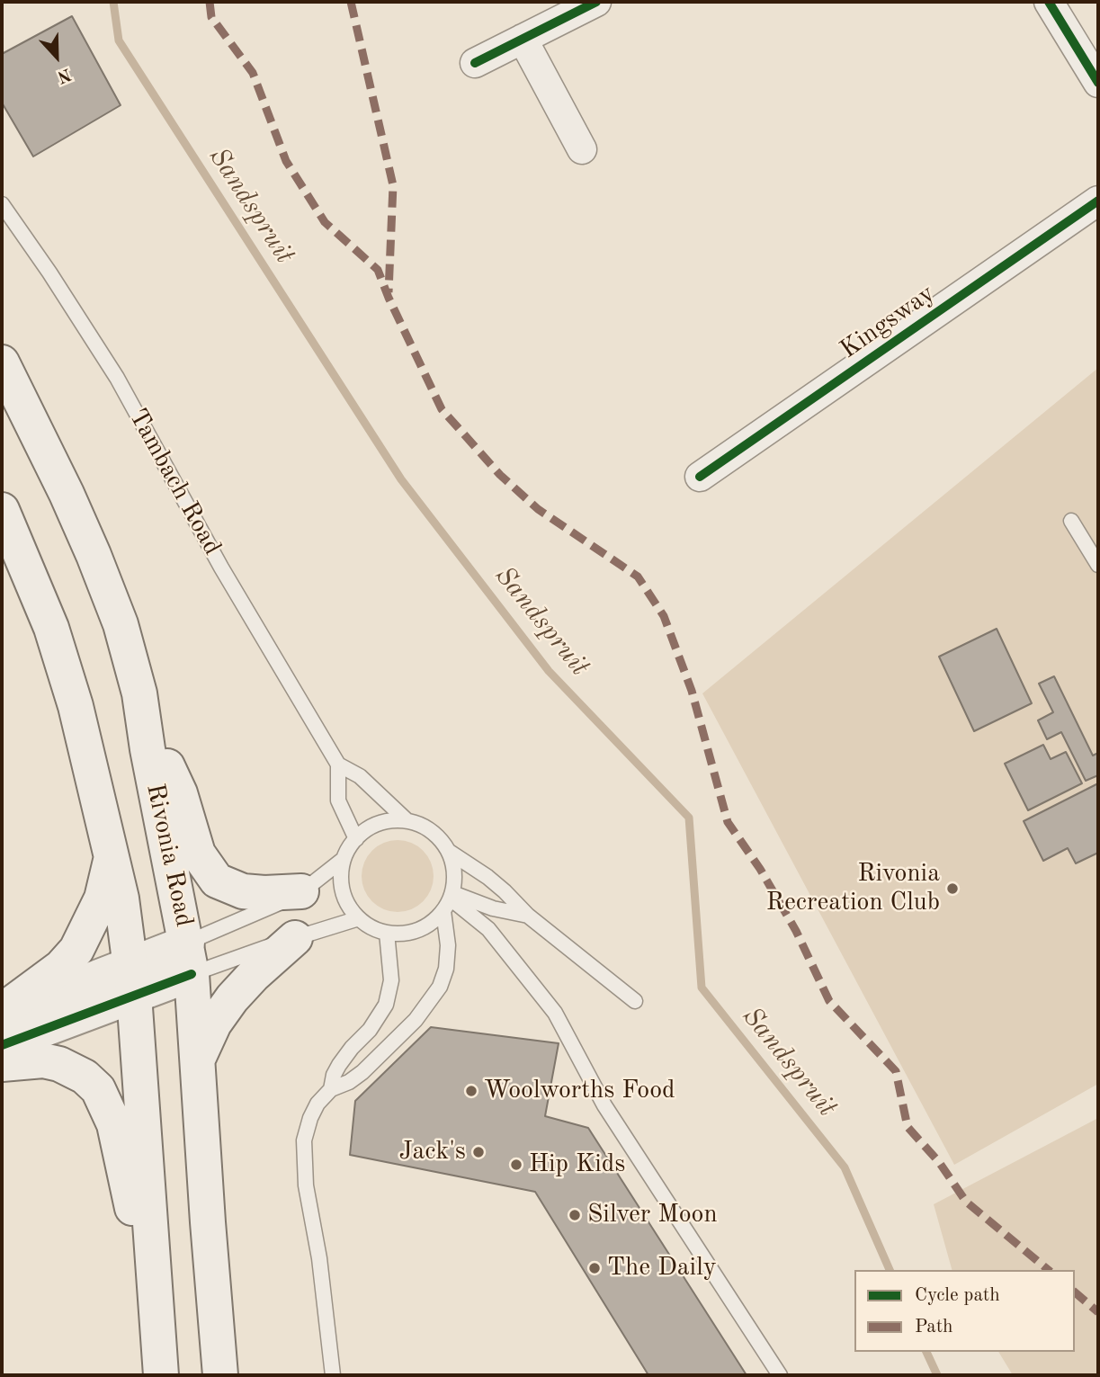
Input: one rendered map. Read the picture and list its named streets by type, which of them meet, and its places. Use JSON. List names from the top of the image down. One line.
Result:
{"streets":{"main road":["Rivonia Road"],"street":["Kingsway"],"lane":["Tambach Road"]},"water":["Sandspruit"],"places":["Rivonia Recreation Club","Woolworths Food","Jack's","Hip Kids","Silver Moon","The Daily"],"legend":["Cycle path","Path"],"north":"bottom"}
